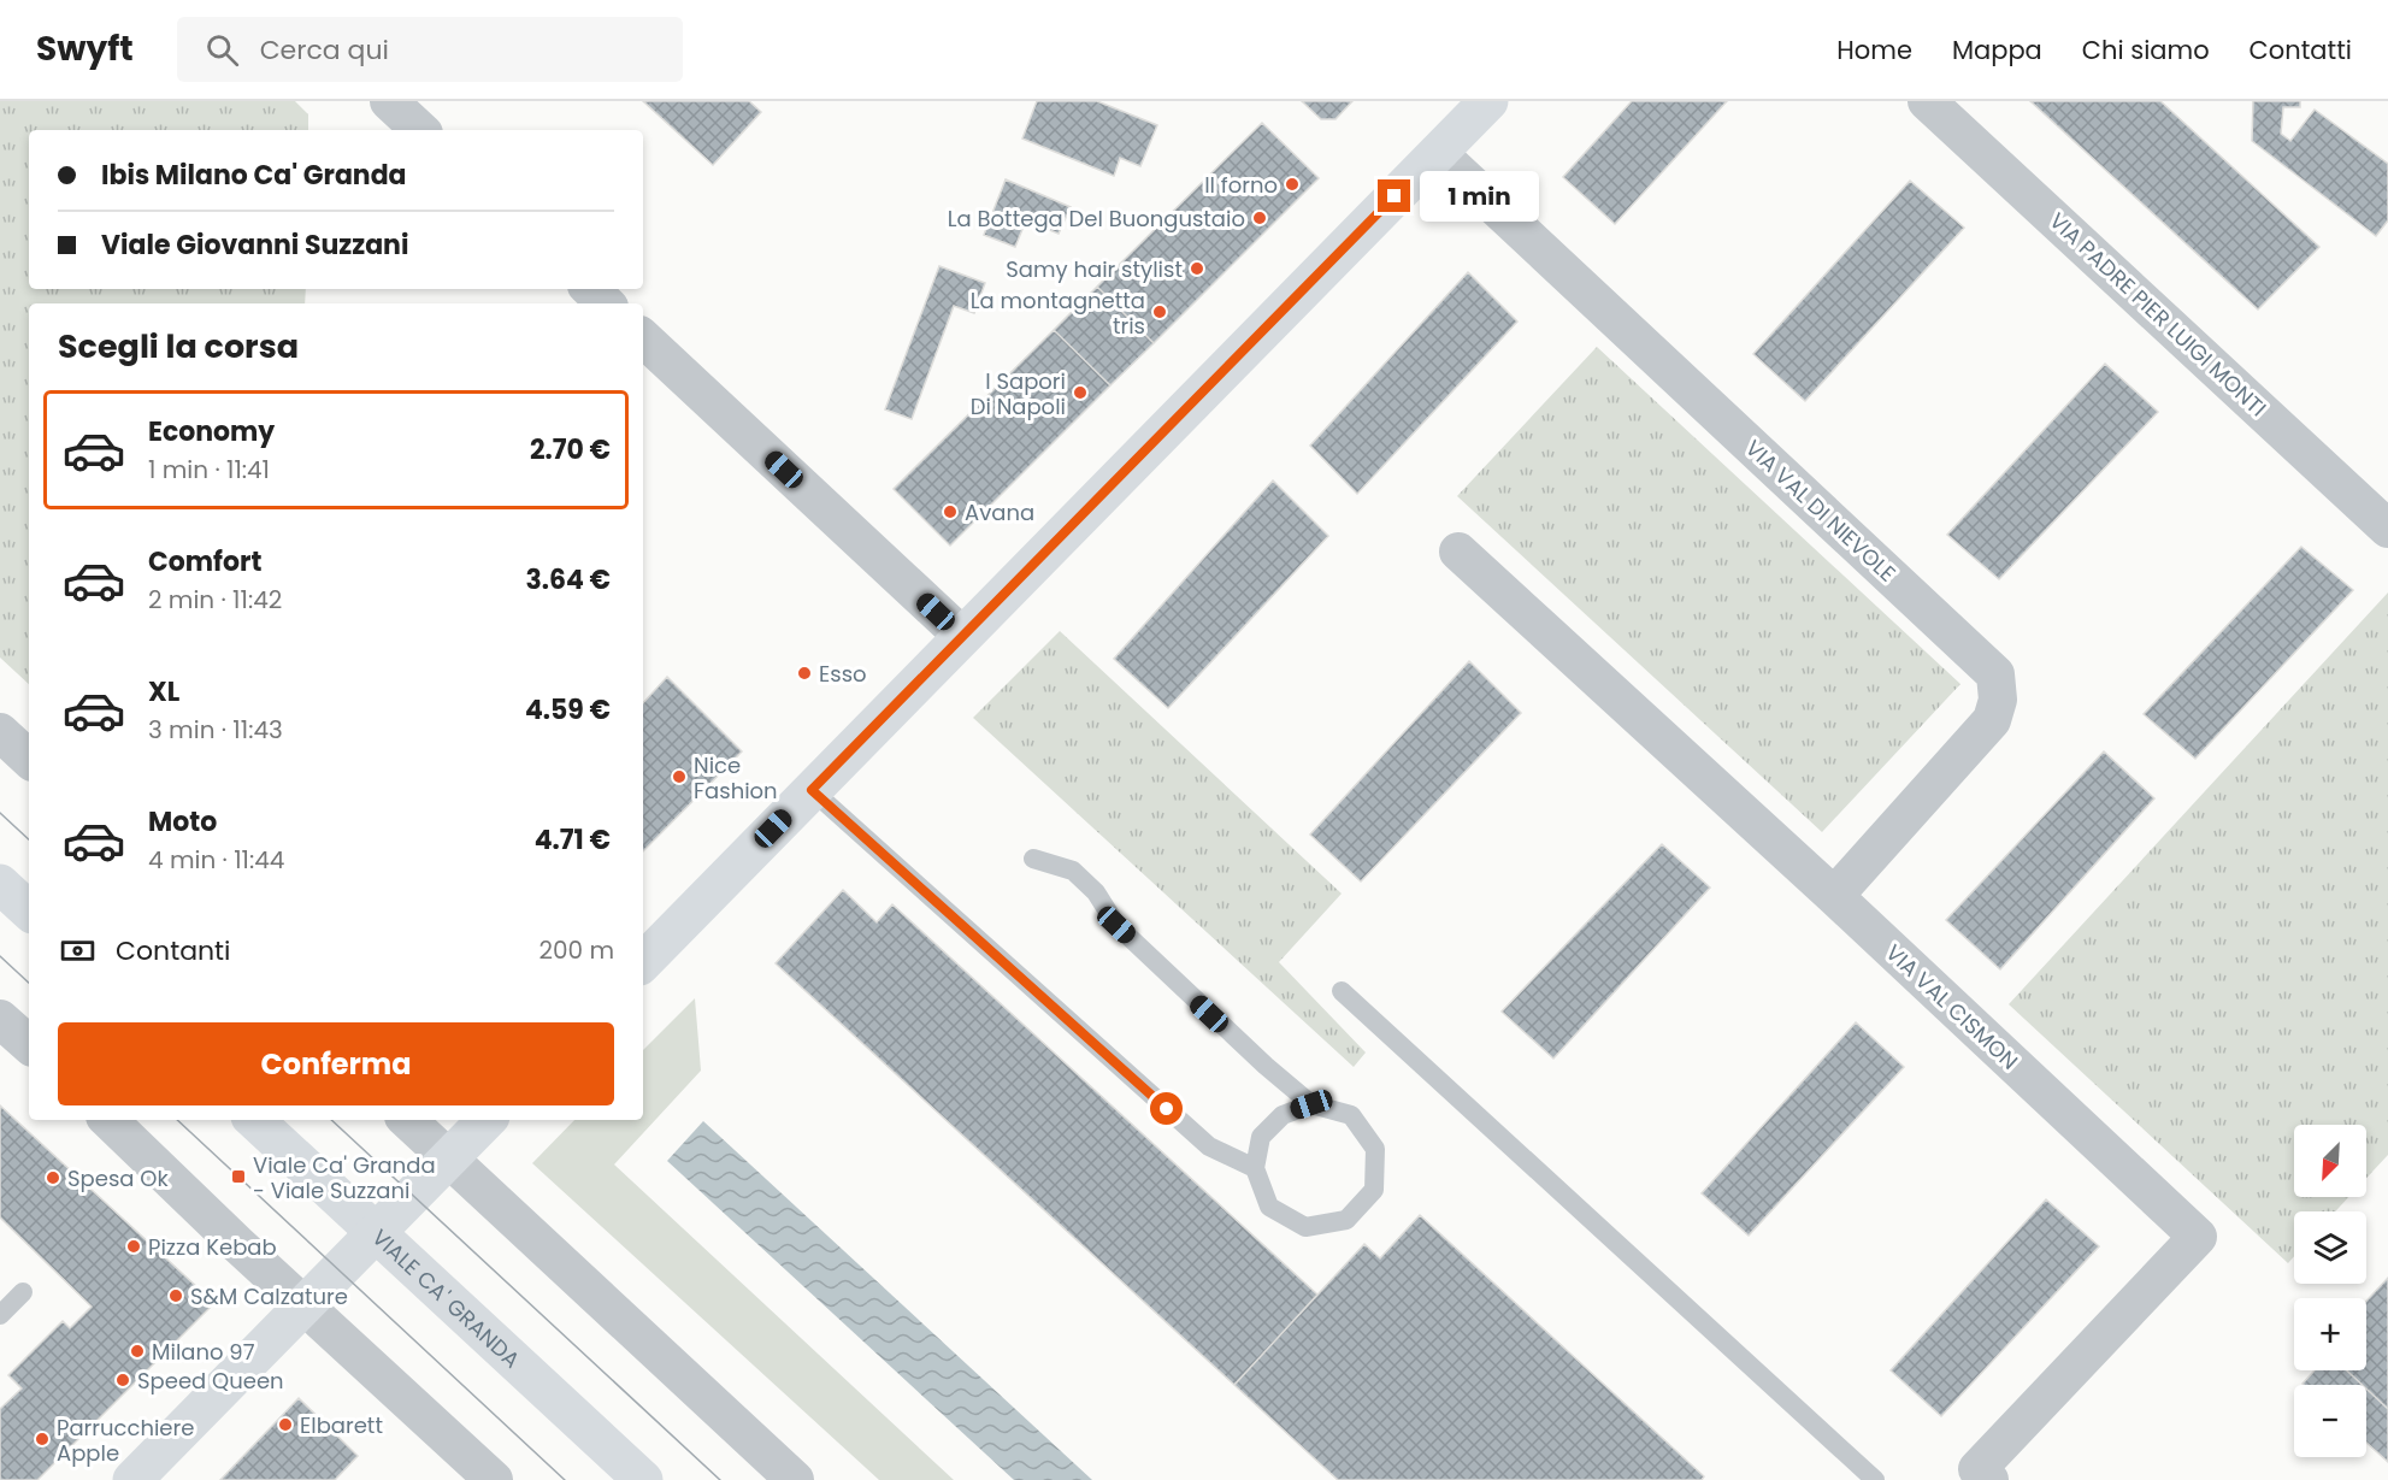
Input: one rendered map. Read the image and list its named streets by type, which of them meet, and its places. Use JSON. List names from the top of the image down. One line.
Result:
{"streets":{"street":["VIA PADRE PIER LUIGI MONTI","VIA VAL DI NIEVOLE","VIA VAL CISMON","VIALE CA' GRANDA"]},"crossings":[["VIA VAL DI NIEVOLE","VIA VAL CISMON"]],"places":{"other":["Il forno","La Bottega Del Buongustaio","Samy hair stylist","La montagnetta tris","I Sapori Di Napoli","Avana","Esso","Nice Fashion","Spesa Ok","Pizza Kebab","S&M Calzature","Milano 97","Speed Queen","Elbarett","Parrucchiere Apple"],"transit":["Viale Ca' Granda - Viale Suzzani"]},"north":"bottom left","page":{"header":"Swyft","search":"Cerca qui","nav":["Home","Mappa","Chi siamo","Contatti"],"banner":["Ibis Milano Ca' Granda","Viale Giovanni Suzzani"],"bubble":"1 min","heading":"Scegli la corsa","list":[{"name":"Economy","note":"1 min · 11:41","value":"2.70 €"},{"name":"Comfort","note":"2 min · 11:42","value":"3.64 €"},{"name":"XL","note":"3 min · 11:43","value":"4.59 €"},{"name":"Moto","note":"4 min · 11:44","value":"4.71 €"}],"pay":["Contanti","200 m"],"buttons":"Conferma","map_buttons":["+","−"]}}
